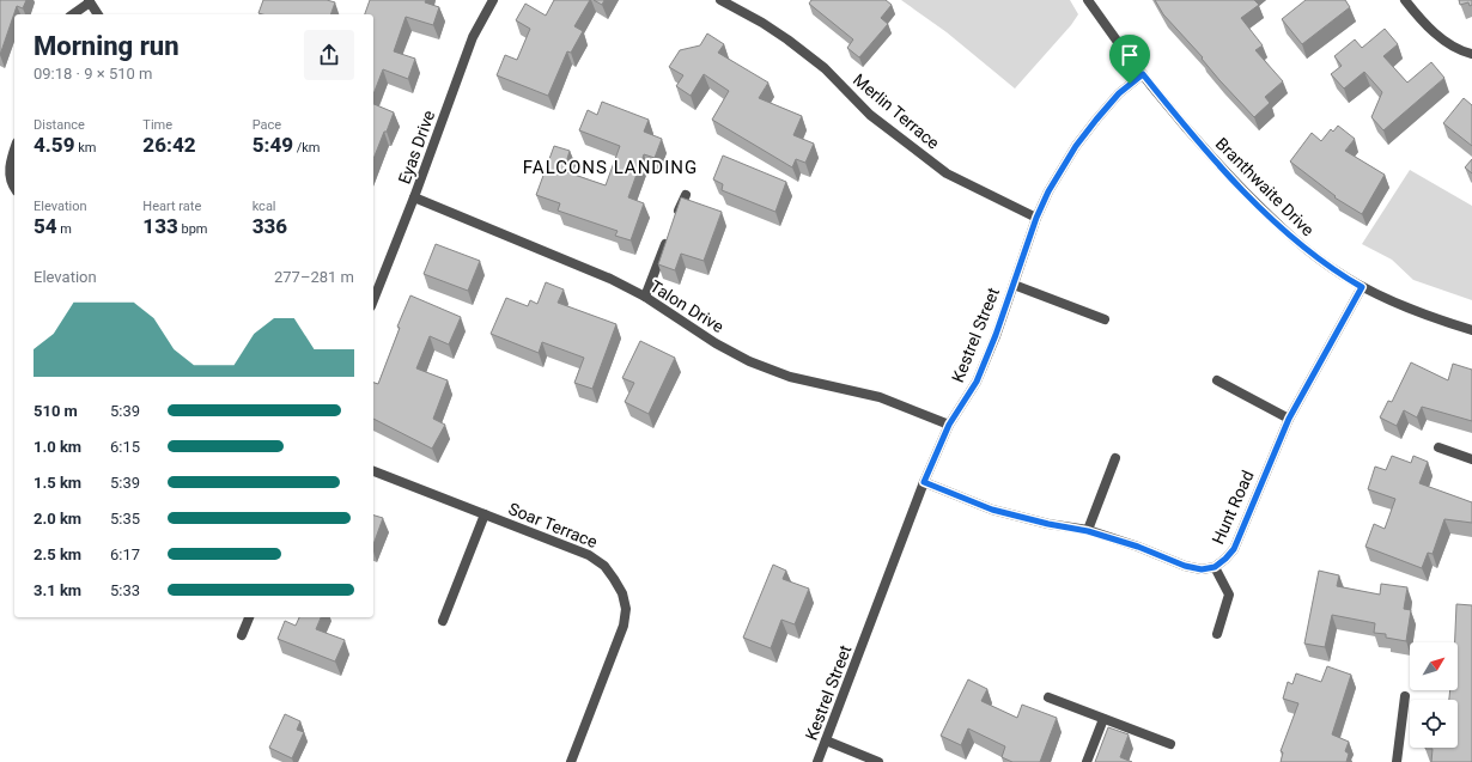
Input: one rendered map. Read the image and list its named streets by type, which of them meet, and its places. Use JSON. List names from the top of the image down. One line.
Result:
{"streets":{"street":["Merlin Terrace","Eyas Drive","Branthwaite Drive","Talon Drive","Kestrel Street","Hunt Road","Soar Terrace"]},"crossings":[["Merlin Terrace","Kestrel Street"],["Eyas Drive","Talon Drive"],["Branthwaite Drive","Kestrel Street"],["Branthwaite Drive","Hunt Road"],["Talon Drive","Kestrel Street"],["Kestrel Street","Hunt Road"]],"districts":["FALCONS LANDING"],"north":"top right","page":{"heading":["Morning run","09:18 · 9 × 510 m"],"stats":[["Distance","4.59 km"],["Time","26:42"],["Pace","5:49 /km"],["Elevation","54 m"],["Heart rate","133 bpm"],["kcal","336"]],"chart":["Elevation","277–281 m"],"list":[{"name":"510 m","note":"5:39"},{"name":"1.0 km","note":"6:15"},{"name":"1.5 km","note":"5:39"},{"name":"2.0 km","note":"5:35"},{"name":"2.5 km","note":"6:17"},{"name":"3.1 km","note":"5:33"}]}}
